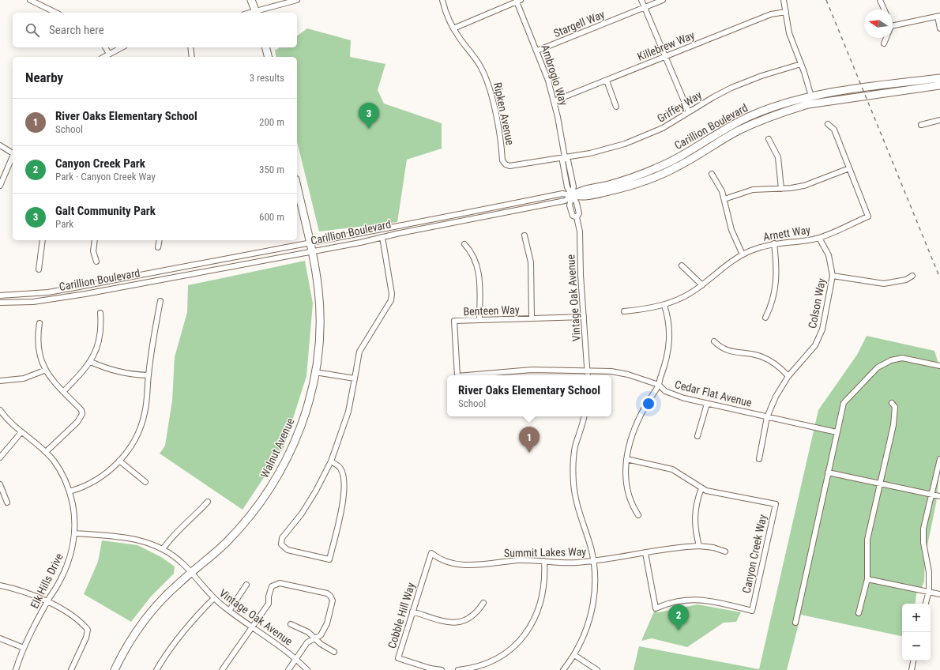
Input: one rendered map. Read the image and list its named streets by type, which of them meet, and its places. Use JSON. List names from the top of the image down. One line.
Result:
{"streets":{"street":["Stargell Way","Killebrew Way","Ambrogio Way","Griffey Way","Ripken Avenue","Carillion Boulevard","Arnett Way","Vintage Oak Avenue","Colson Way","Benteen Way","Cedar Flat Avenue","Walnut Avenue","Summit Lakes Way","Canyon Creek Way","Elk Hills Drive","Cobble Hill Way"]},"crossings":[["Stargell Way","Ambrogio Way"],["Killebrew Way","Ambrogio Way"],["Ambrogio Way","Griffey Way"],["Ambrogio Way","Ripken Avenue"],["Ambrogio Way","Carillion Boulevard"],["Ambrogio Way","Vintage Oak Avenue"],["Griffey Way","Ripken Avenue"],["Carillion Boulevard","Vintage Oak Avenue"],["Carillion Boulevard","Walnut Avenue"],["Arnett Way","Colson Way"],["Vintage Oak Avenue","Benteen Way"],["Vintage Oak Avenue","Cedar Flat Avenue"],["Vintage Oak Avenue","Walnut Avenue"],["Vintage Oak Avenue","Elk Hills Drive"],["Colson Way","Cedar Flat Avenue"],["Summit Lakes Way","Canyon Creek Way"],["Summit Lakes Way","Cobble Hill Way"]],"north":"left","page":{"search":"Search here","heading":["Nearby","3 results"],"list":[{"mark":"1","name":"River Oaks Elementary School","note":"School","value":"200 m"},{"mark":"2","name":"Canyon Creek Park","note":"Park · Canyon Creek Way","value":"350 m"},{"mark":"3","name":"Galt Community Park","note":"Park","value":"600 m"}],"pins":["3","1","2"],"popup":["River Oaks Elementary School","School"],"map_buttons":["+","−"]}}
